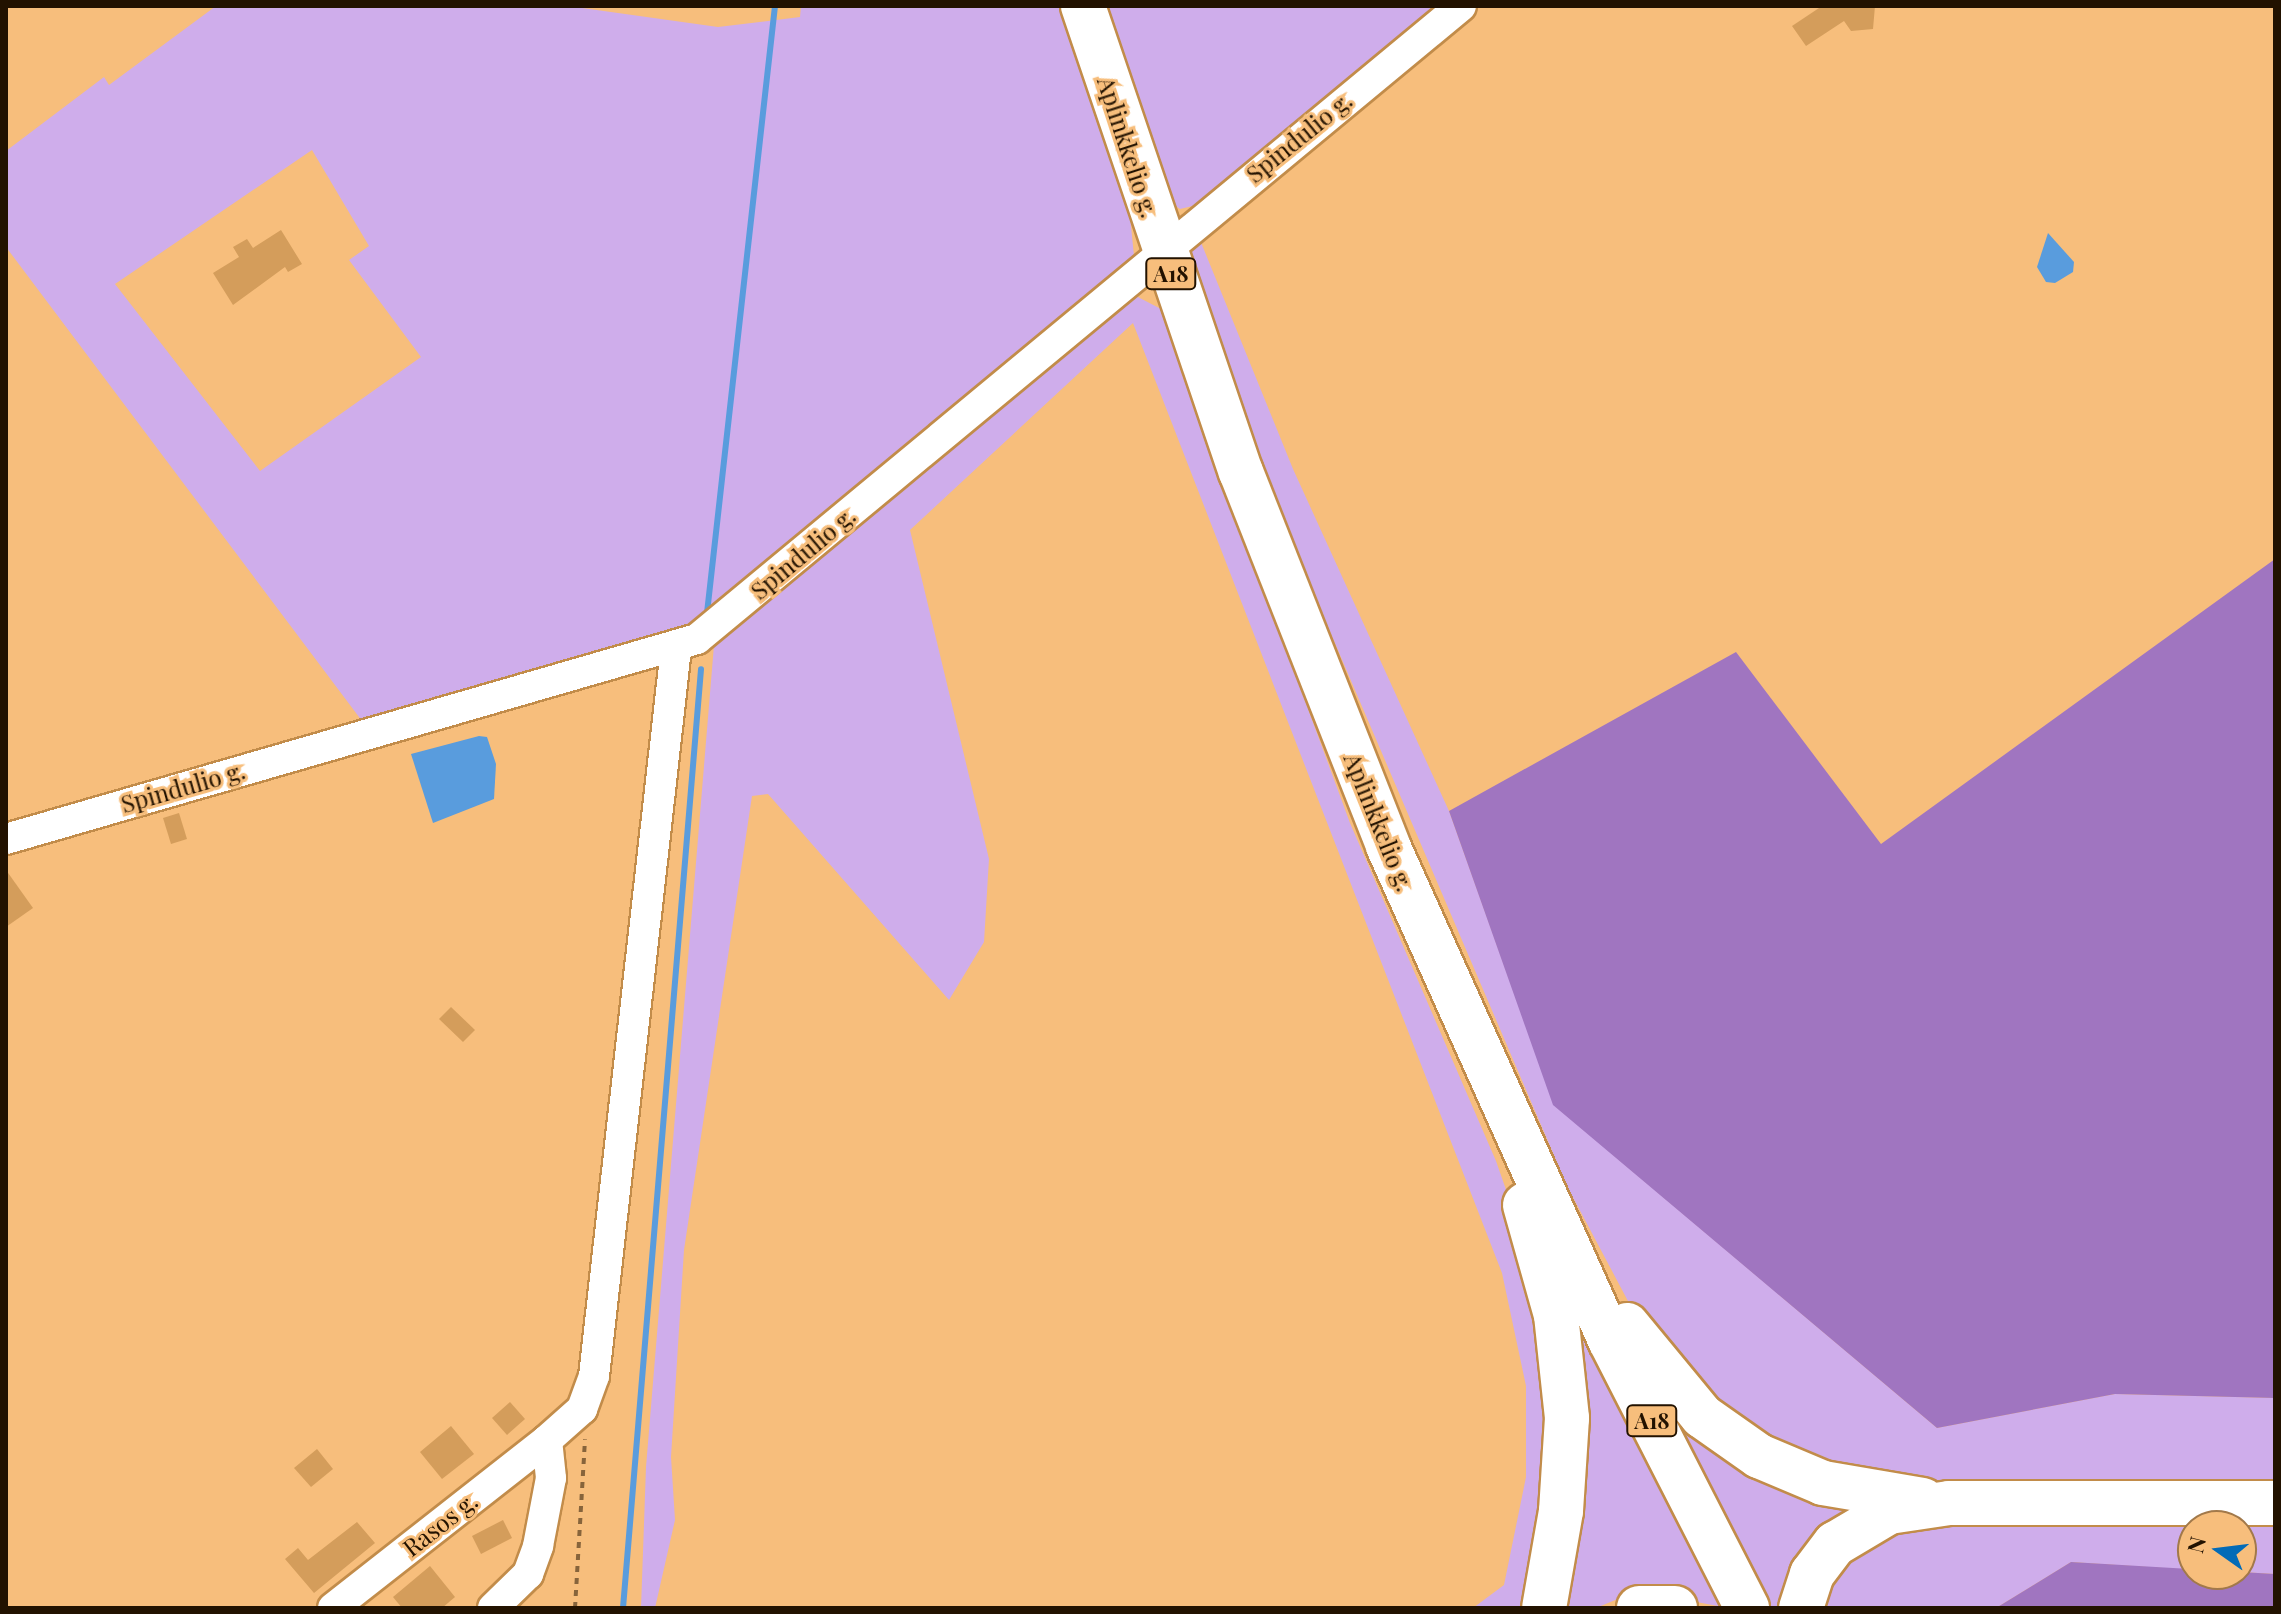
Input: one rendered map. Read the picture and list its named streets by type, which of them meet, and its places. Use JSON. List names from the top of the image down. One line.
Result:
{"streets":{"highway":["Aplinkkelio g.","A18"],"street":["Spindulio g.","Rasos g."]},"crossings":[["Spindulio g.","Aplinkkelio g."]],"north":"left"}
